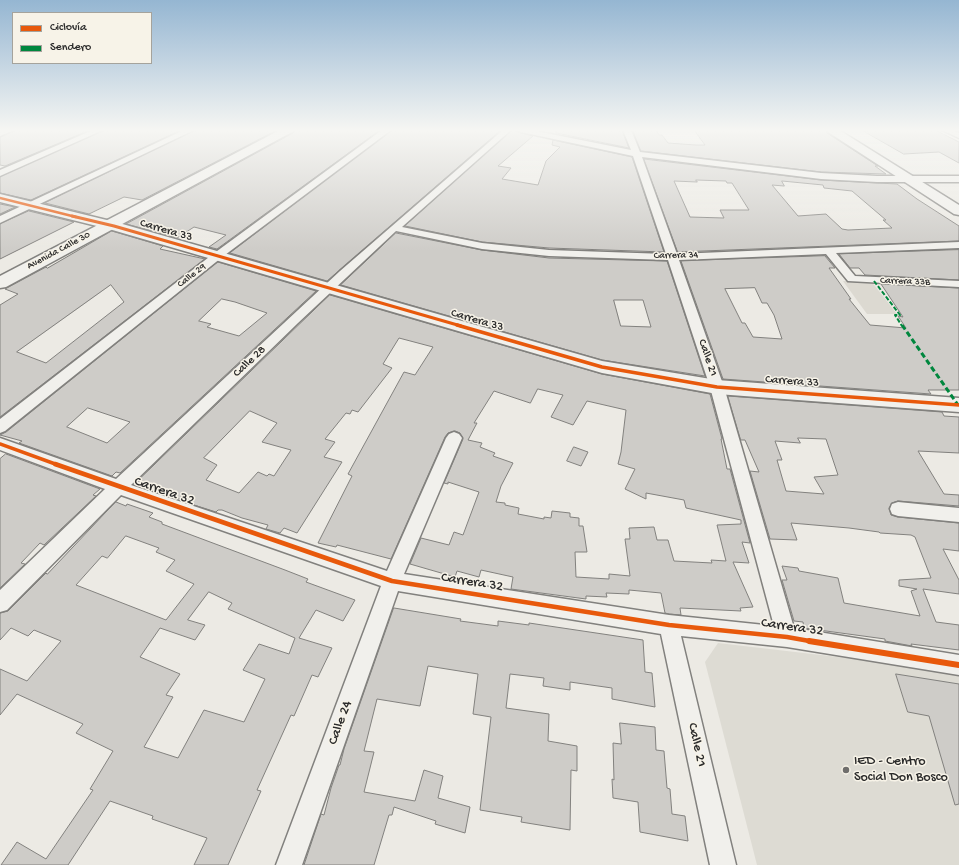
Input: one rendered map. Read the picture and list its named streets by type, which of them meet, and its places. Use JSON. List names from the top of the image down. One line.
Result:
{"streets":{"highway":["Avenida Calle 30"],"street":["Carrera 33","Carrera 34","Calle 29","Carrera 33B","Calle 21","Calle 28","Carrera 32","Calle 24"]},"crossings":[["Carrera 33","Avenida Calle 30"],["Carrera 33","Calle 29"],["Carrera 33","Calle 21"],["Carrera 33","Calle 28"],["Carrera 34","Carrera 33B"],["Carrera 34","Calle 21"],["Carrera 34","Calle 28"],["Calle 21","Carrera 32"],["Calle 28","Carrera 32"],["Carrera 32","Calle 24"]],"places":["IED - Centro Social Don Bosco"],"legend":["Ciclovía","Sendero"]}
